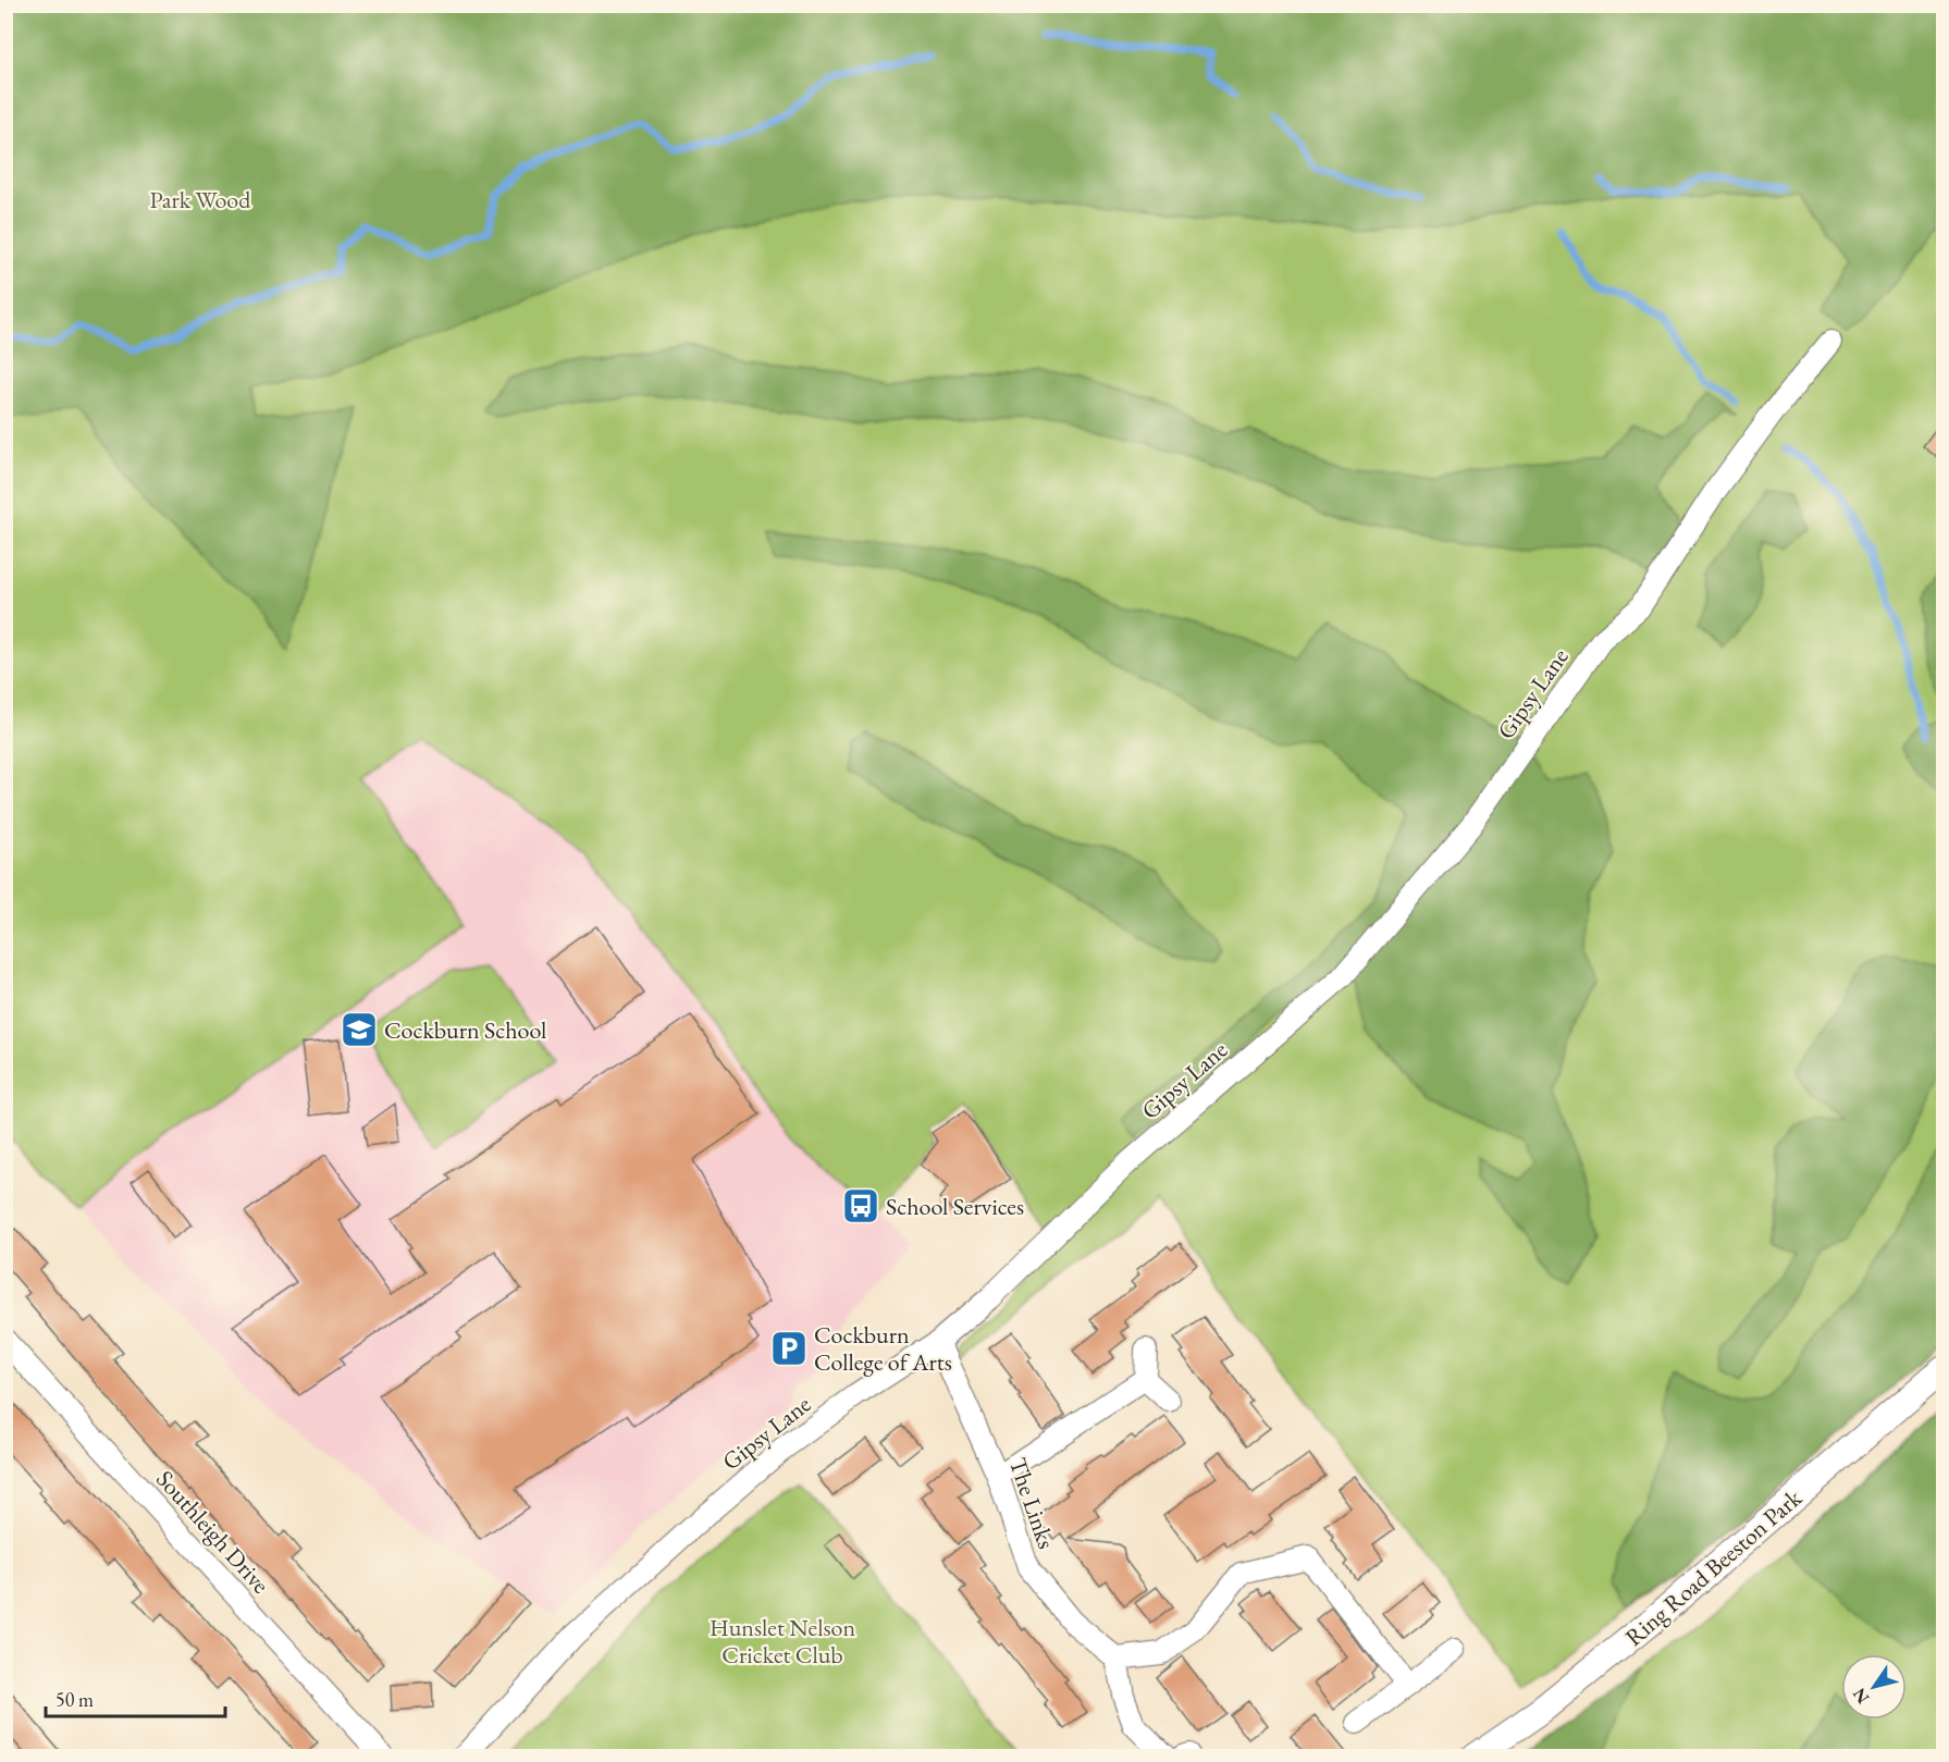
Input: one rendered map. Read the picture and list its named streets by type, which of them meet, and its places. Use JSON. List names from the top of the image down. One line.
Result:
{"streets":{"street":["Gipsy Lane","The Links","Southleigh Drive","Ring Road Beeston Park"]},"crossings":[["Gipsy Lane","The Links"]],"parks":["Park Wood","Hunslet Nelson Cricket Club"],"places":{"school or university":["Cockburn School"],"bus stop":["School Services"],"parking":["Cockburn College of Arts"]},"scale_bar":"50 m","north":"bottom left"}
